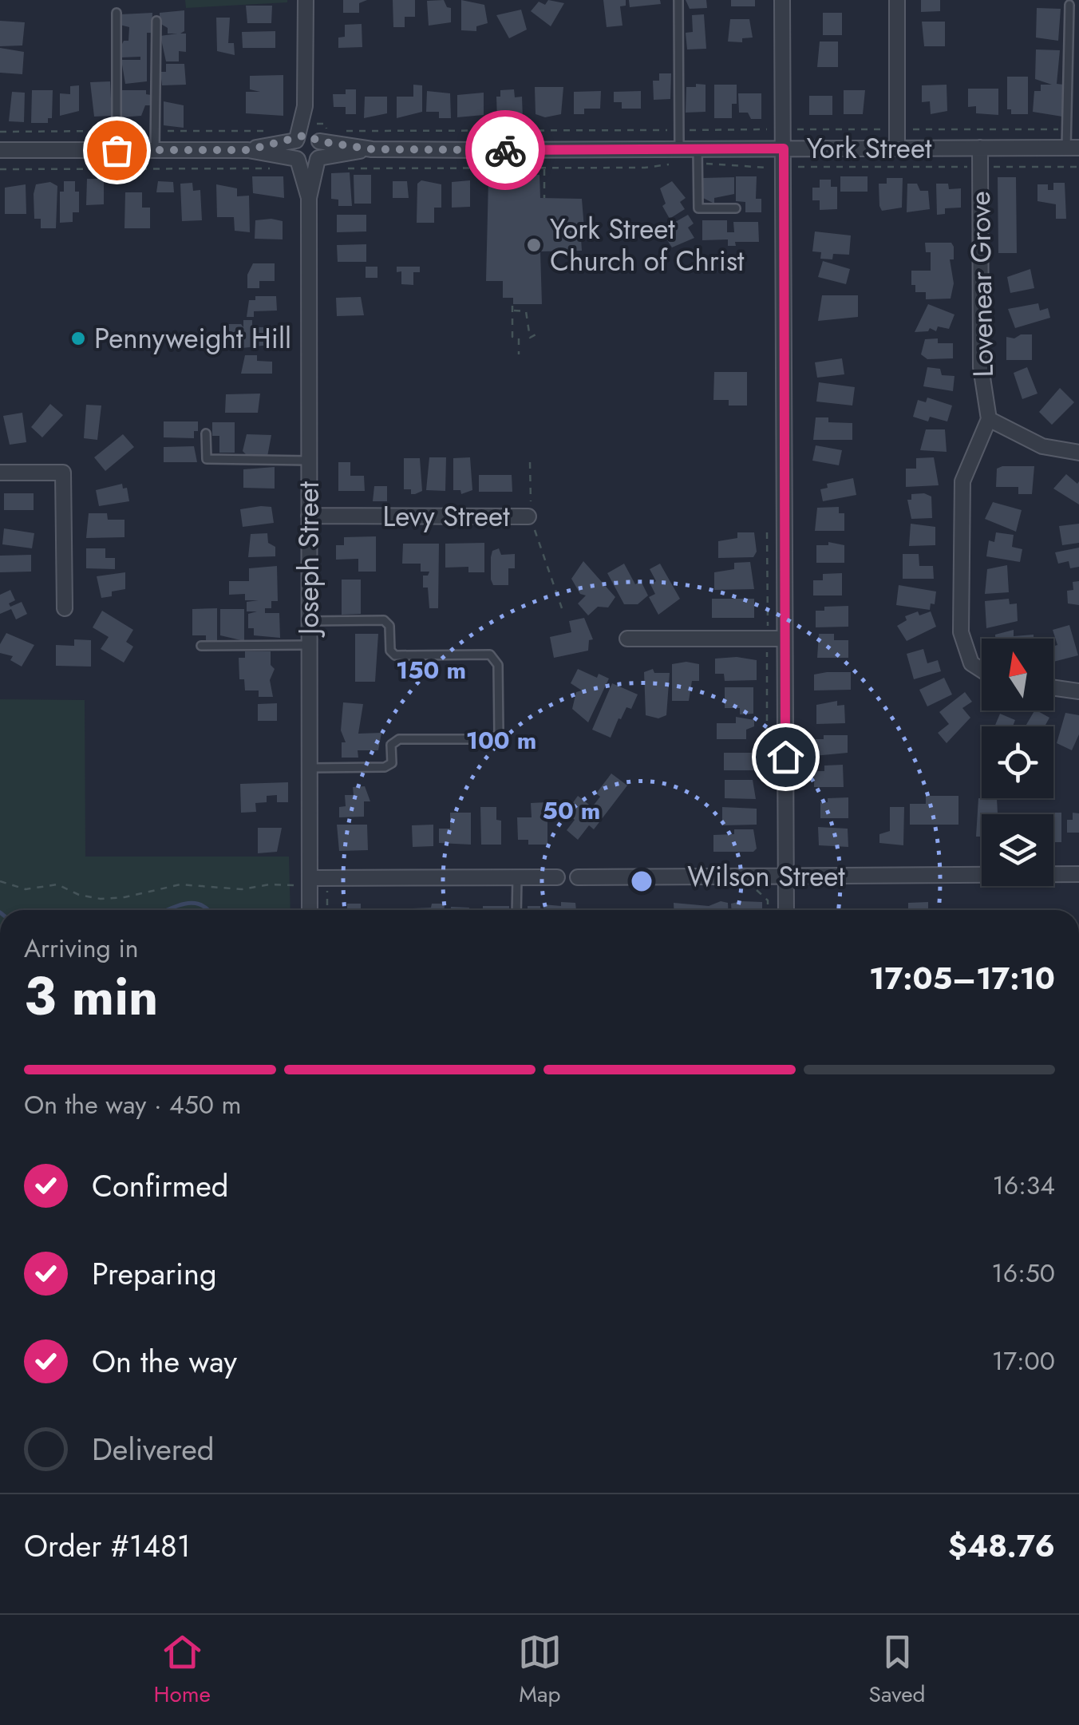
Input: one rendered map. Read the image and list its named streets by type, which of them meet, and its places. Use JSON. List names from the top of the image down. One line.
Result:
{"streets":{"street":["York Street","Lovenear Grove","Levy Street","Joseph Street","Wilson Street"]},"crossings":[["York Street","Lovenear Grove"],["York Street","Joseph Street"],["Levy Street","Joseph Street"],["Joseph Street","Wilson Street"]],"places":["York Street Church of Christ","Pennyweight Hill"],"north":"top","page":{"heading":["3 min","Arriving in","17:05–17:10"],"panel":["Order #1481","$48.76"],"bar":"On the way · 450 m","list":[["Confirmed","16:34"],["Preparing","16:50"],["On the way","17:00"],"Delivered"],"tabs":["Home","Map","Saved"]},"rings":["150 m","100 m","50 m"]}
